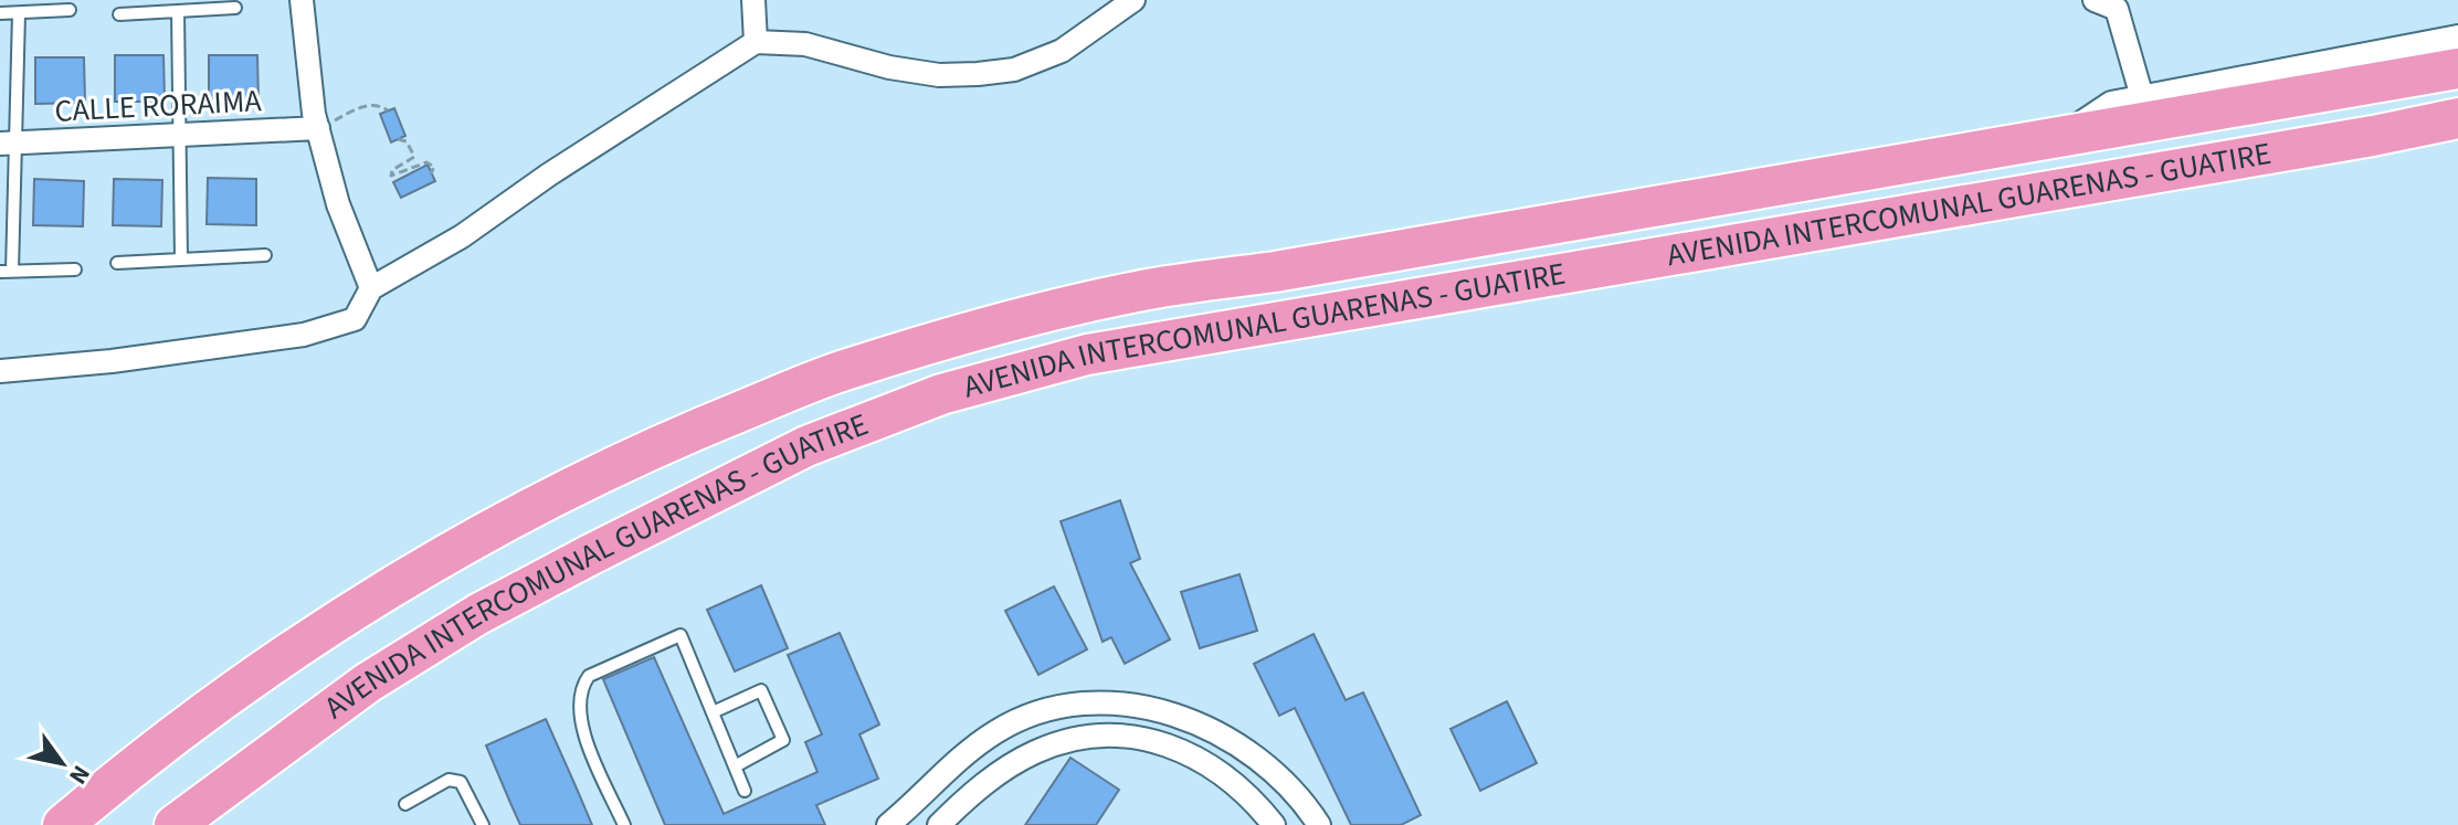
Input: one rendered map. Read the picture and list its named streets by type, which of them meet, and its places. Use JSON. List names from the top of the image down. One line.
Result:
{"streets":{"highway":["AVENIDA INTERCOMUNAL GUARENAS - GUATIRE"],"street":["CALLE RORAIMA"]},"north":"bottom right"}
